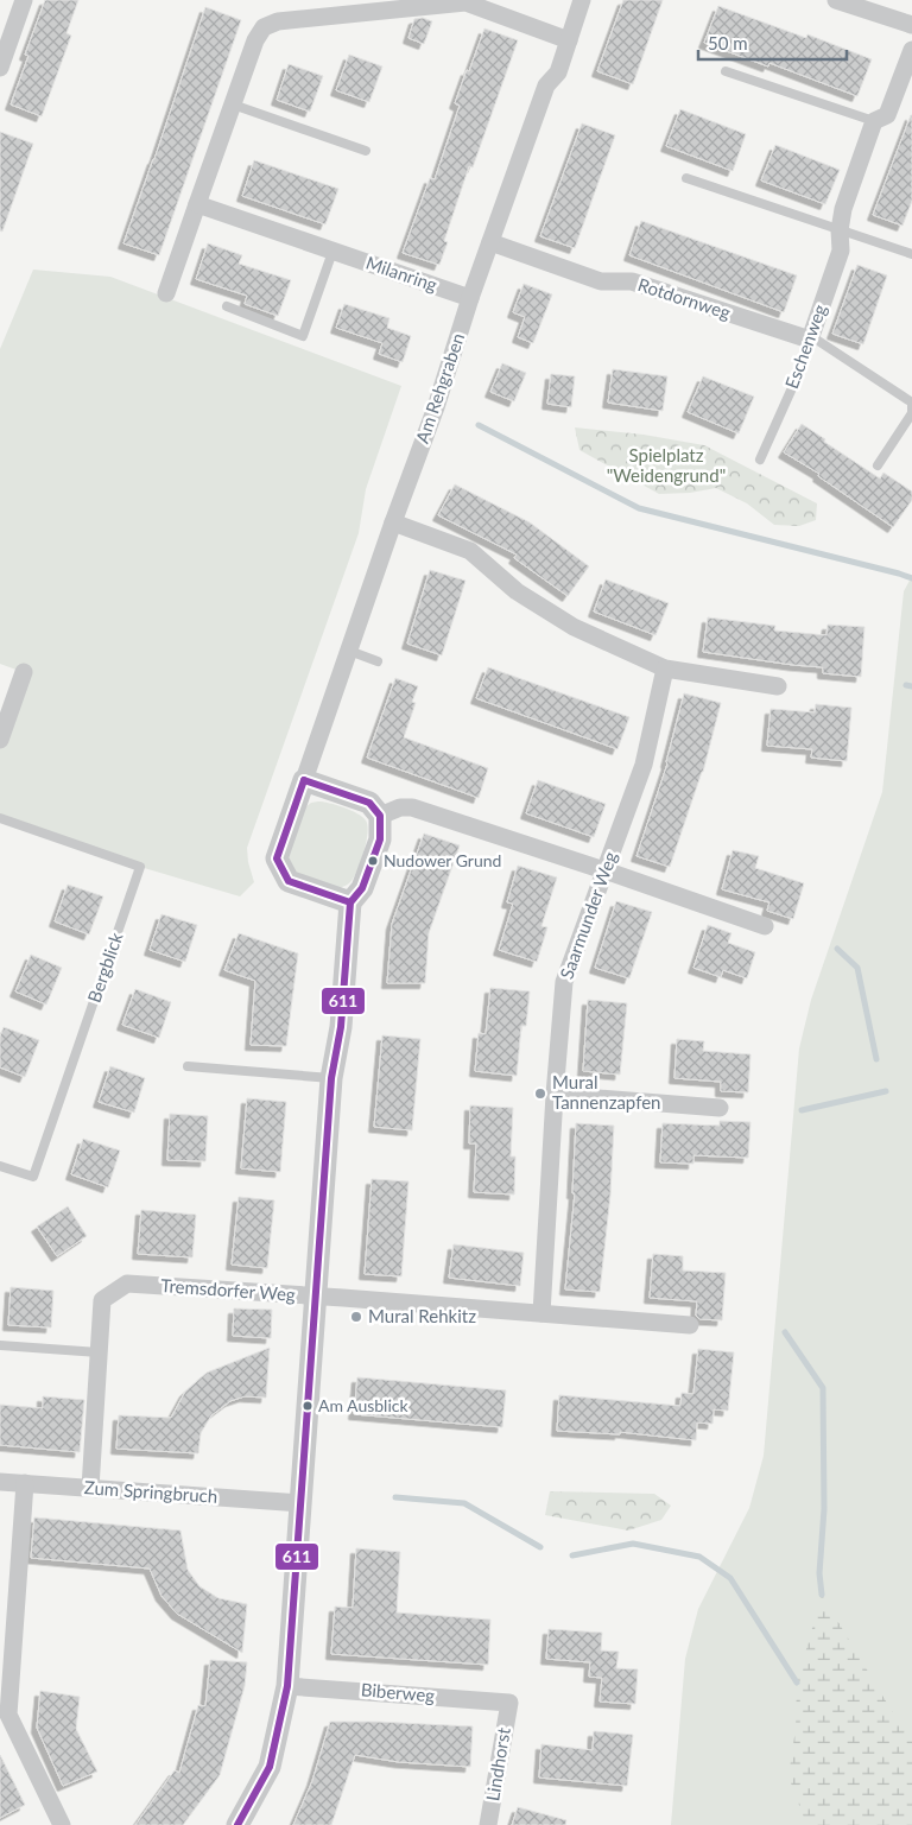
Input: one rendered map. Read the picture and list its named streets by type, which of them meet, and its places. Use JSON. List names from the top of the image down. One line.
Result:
{"streets":{"street":["Milanring","Rotdornweg","Eschenweg","Am Rehgraben","Saarmunder Weg","Tremsdorfer Weg","Zum Springbruch","Biberweg","Lindhorst"],"lane":["Bergblick"]},"crossings":[["Milanring","Am Rehgraben"],["Rotdornweg","Eschenweg"],["Rotdornweg","Am Rehgraben"],["Saarmunder Weg","Tremsdorfer Weg"],["Tremsdorfer Weg","Zum Springbruch"],["Biberweg","Lindhorst"]],"parks":["Spielplatz \"Weidengrund\""],"places":["Nudower Grund","Mural Tannenzapfen","Mural Rehkitz","Am Ausblick"],"lines":["transit line 611"],"scale_bar":"50 m"}
